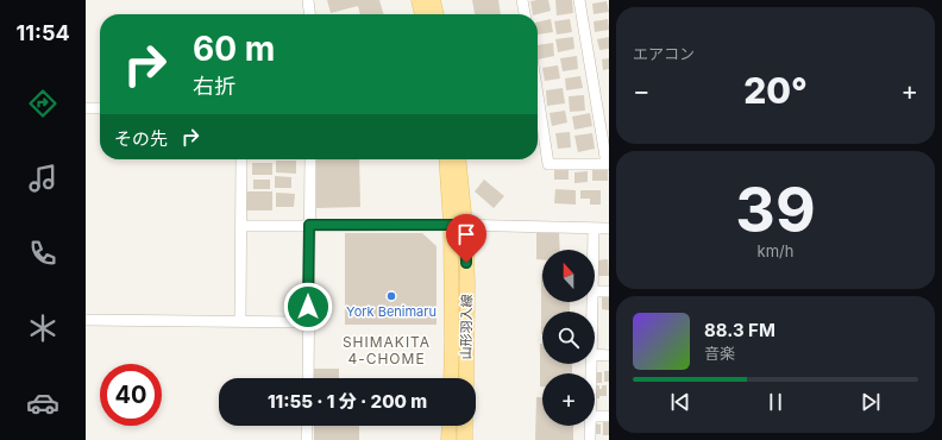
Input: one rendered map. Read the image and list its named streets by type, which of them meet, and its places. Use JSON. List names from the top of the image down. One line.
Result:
{"streets":{"main road":["山形羽入線"]},"districts":["SHIMAKITA 4-CHOME"],"places":["York Benimaru"],"north":"top","page":{"tabs":"11:54","tile":["エアコン",["39","km/h"]],"turn":["60 m","右折"],"heat":["−","20°","+"],"then":"その先","map_buttons":"+","song":["88.3 FM","音楽"],"limit":"40","trip":"11:55 · 1 分 · 200 m"}}
